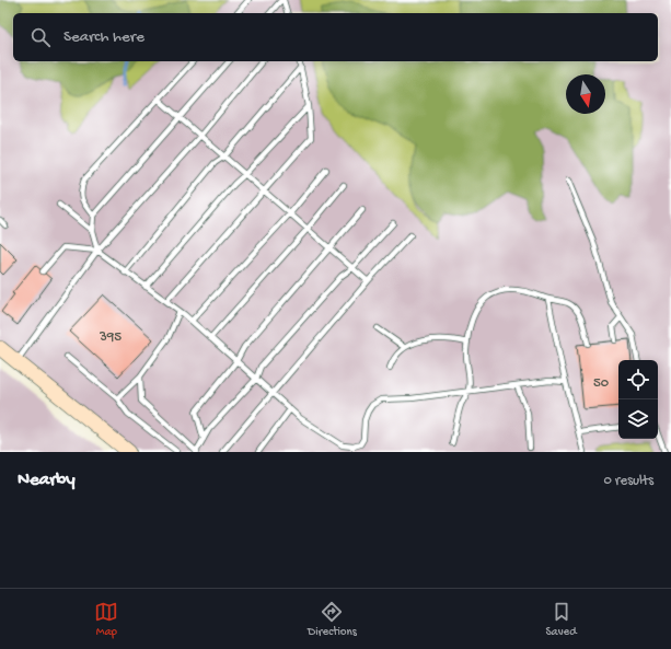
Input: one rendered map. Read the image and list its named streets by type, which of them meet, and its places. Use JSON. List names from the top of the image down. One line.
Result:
{"house_numbers":["395","50"],"north":"bottom","page":{"search":"Search here","heading":["Nearby","0 results"],"nav":["Map","Directions","Saved"]}}
